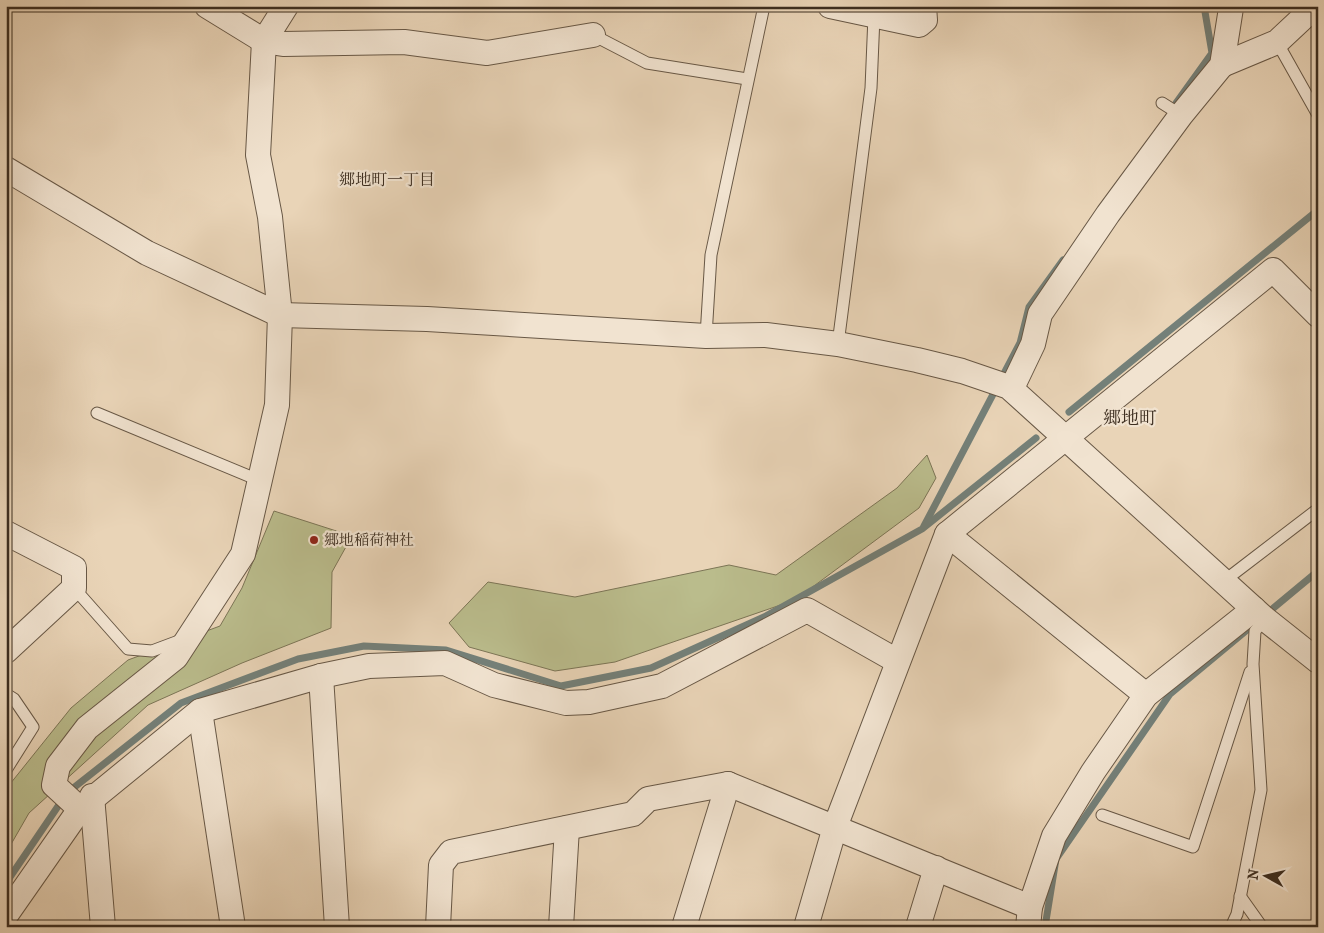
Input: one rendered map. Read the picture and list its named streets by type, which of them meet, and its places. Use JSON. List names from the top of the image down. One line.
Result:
{"districts":["郷地町一丁目","郷地町"],"places":["郷地稲荷神社"],"north":"left"}
